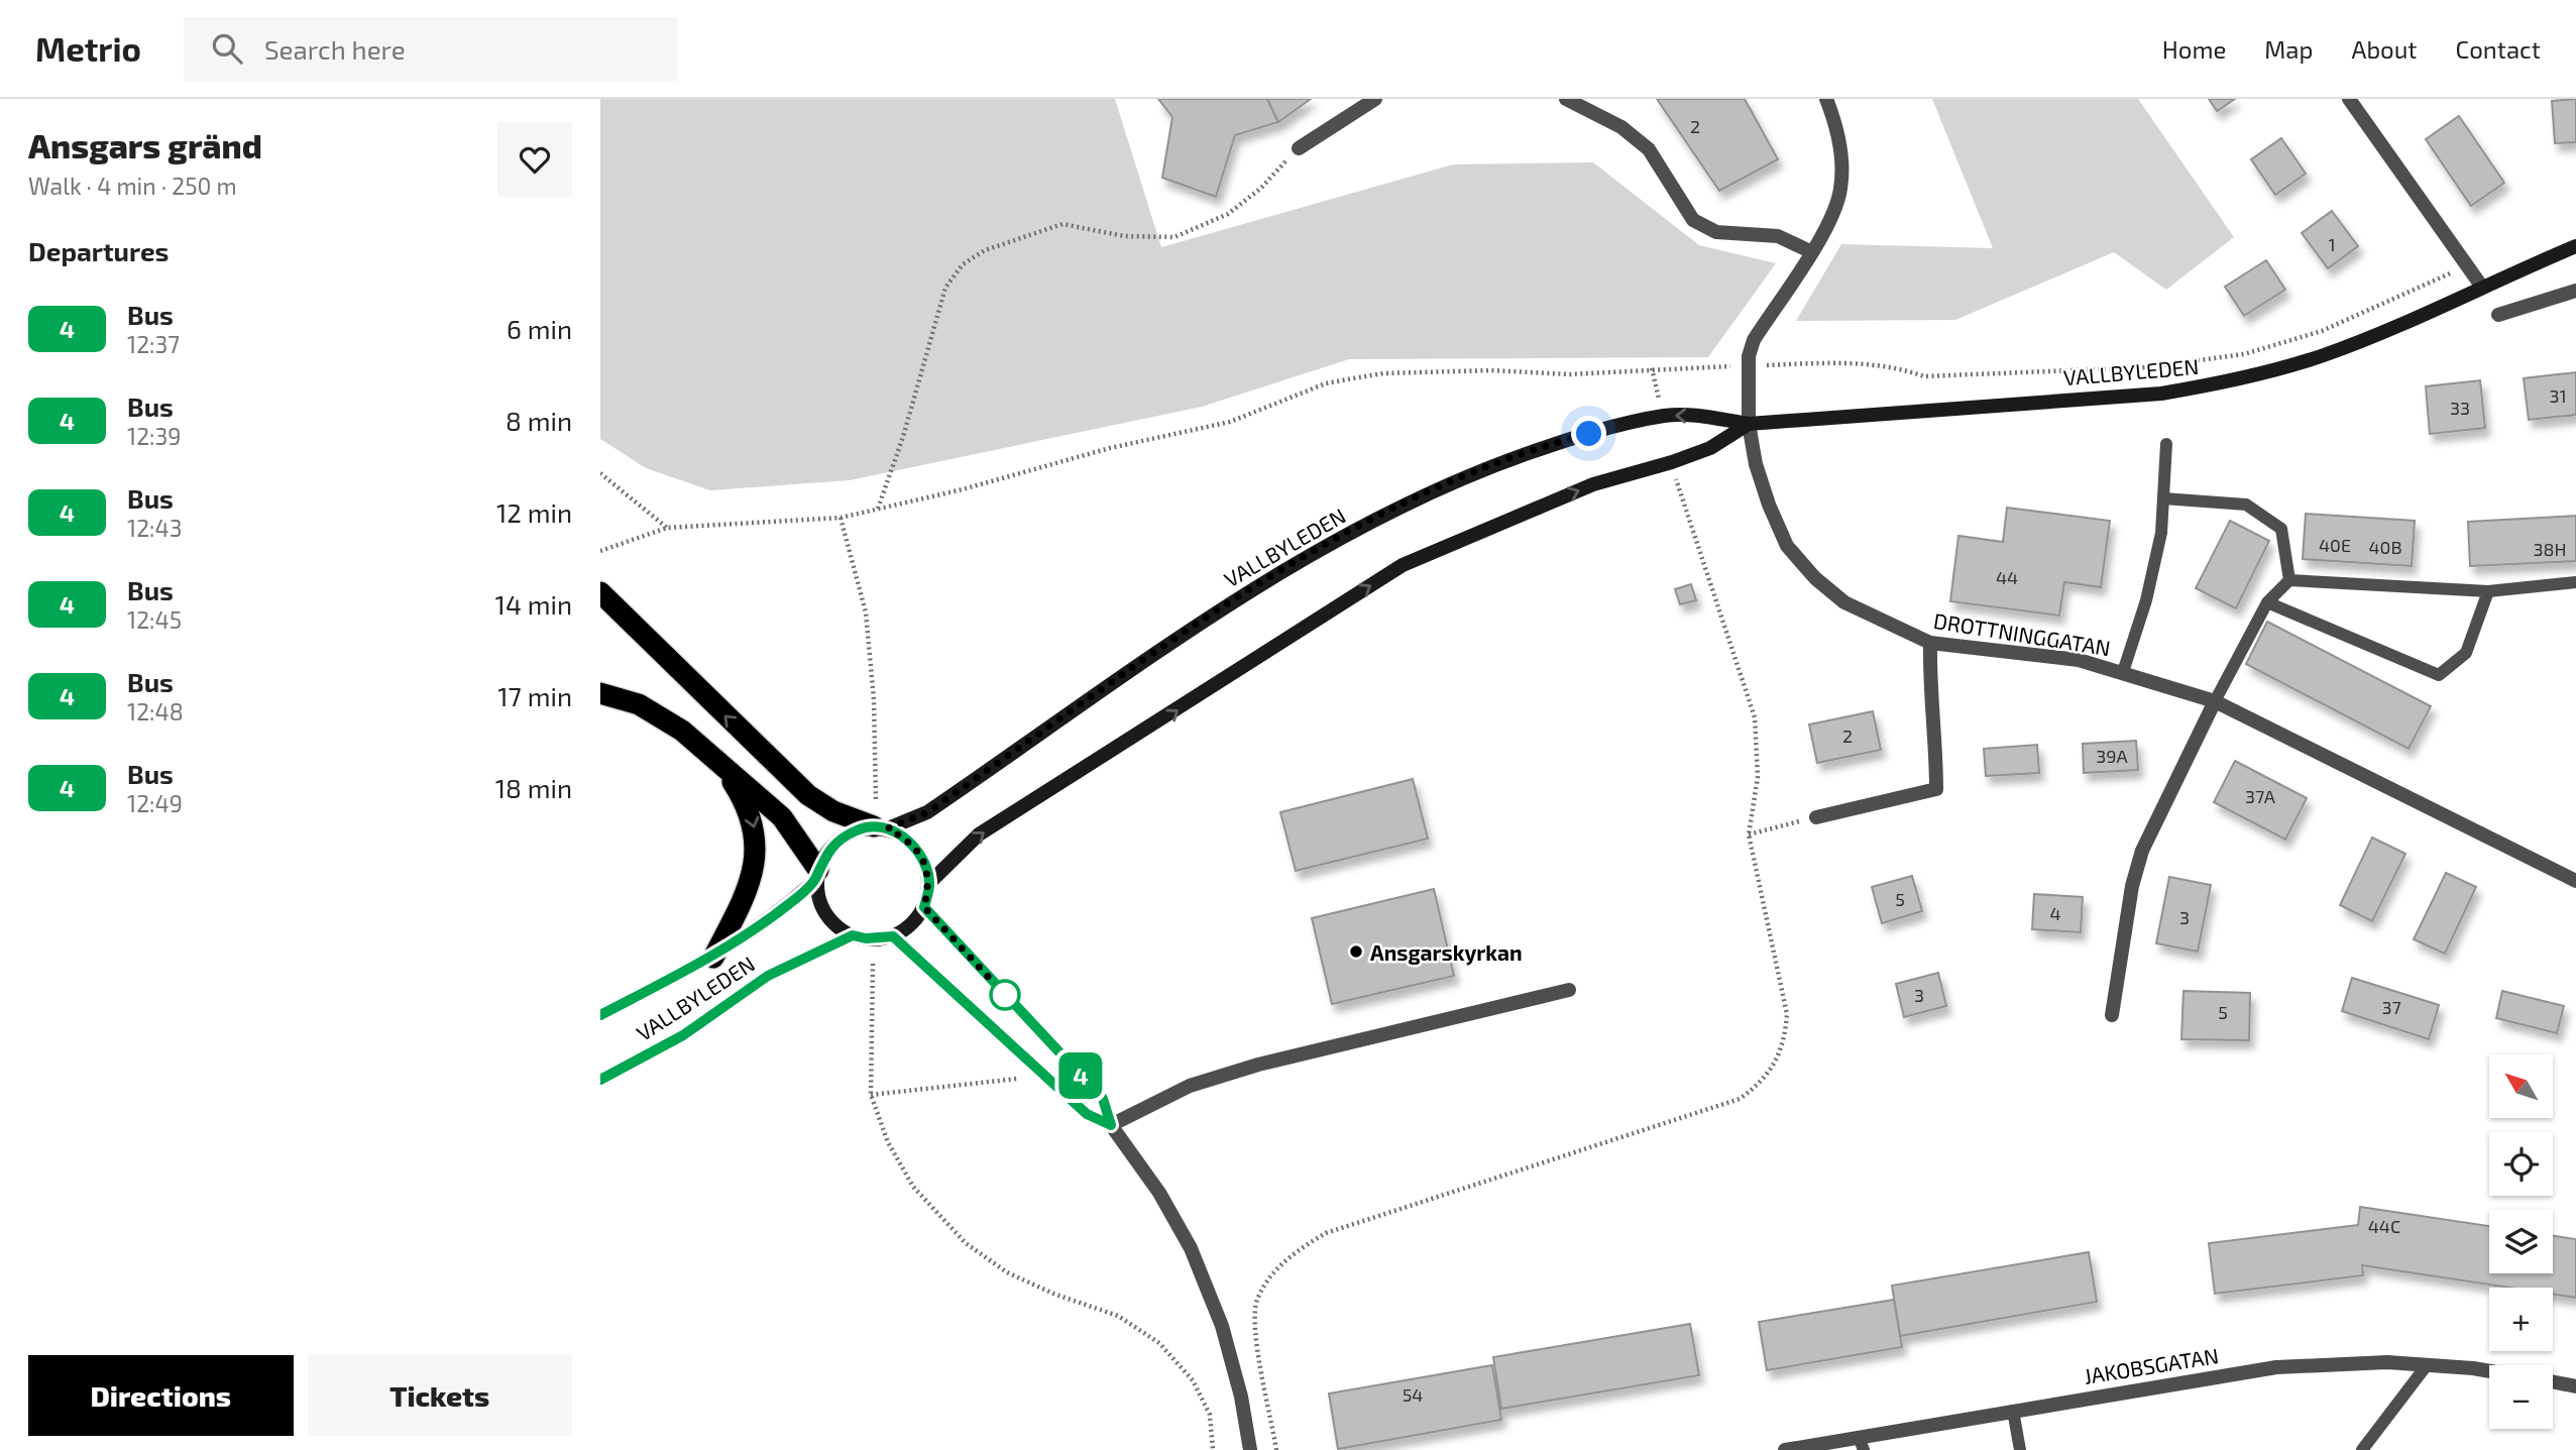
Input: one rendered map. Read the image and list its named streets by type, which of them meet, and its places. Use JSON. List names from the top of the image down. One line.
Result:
{"streets":{"main road":["VALLBYLEDEN"],"street":["DROTTNINGGATAN","JAKOBSGATAN"]},"crossings":[["VALLBYLEDEN","DROTTNINGGATAN"]],"places":["Ansgarskyrkan"],"lines":["bus line 4"],"house_numbers":["2","1","31","33","40E","40B","38H","44","2","39A","37A","5","4","3","3","37","5","44C","54"],"north":"top left","page":{"header":"Metrio","search":"Search here","nav":["Home","Map","About","Contact"],"heading":[["Ansgars gränd","Walk · 4 min · 250 m"],"Departures"],"on_map":"4","list":[{"mark":"4","name":"Bus","note":"12:37","value":"6 min"},{"mark":"4","name":"Bus","note":"12:39","value":"8 min"},{"mark":"4","name":"Bus","note":"12:43","value":"12 min"},{"mark":"4","name":"Bus","note":"12:45","value":"14 min"},{"mark":"4","name":"Bus","note":"12:48","value":"17 min"},{"mark":"4","name":"Bus","note":"12:49","value":"18 min"}],"map_buttons":["+","−"],"buttons":["Directions","Tickets"]}}
